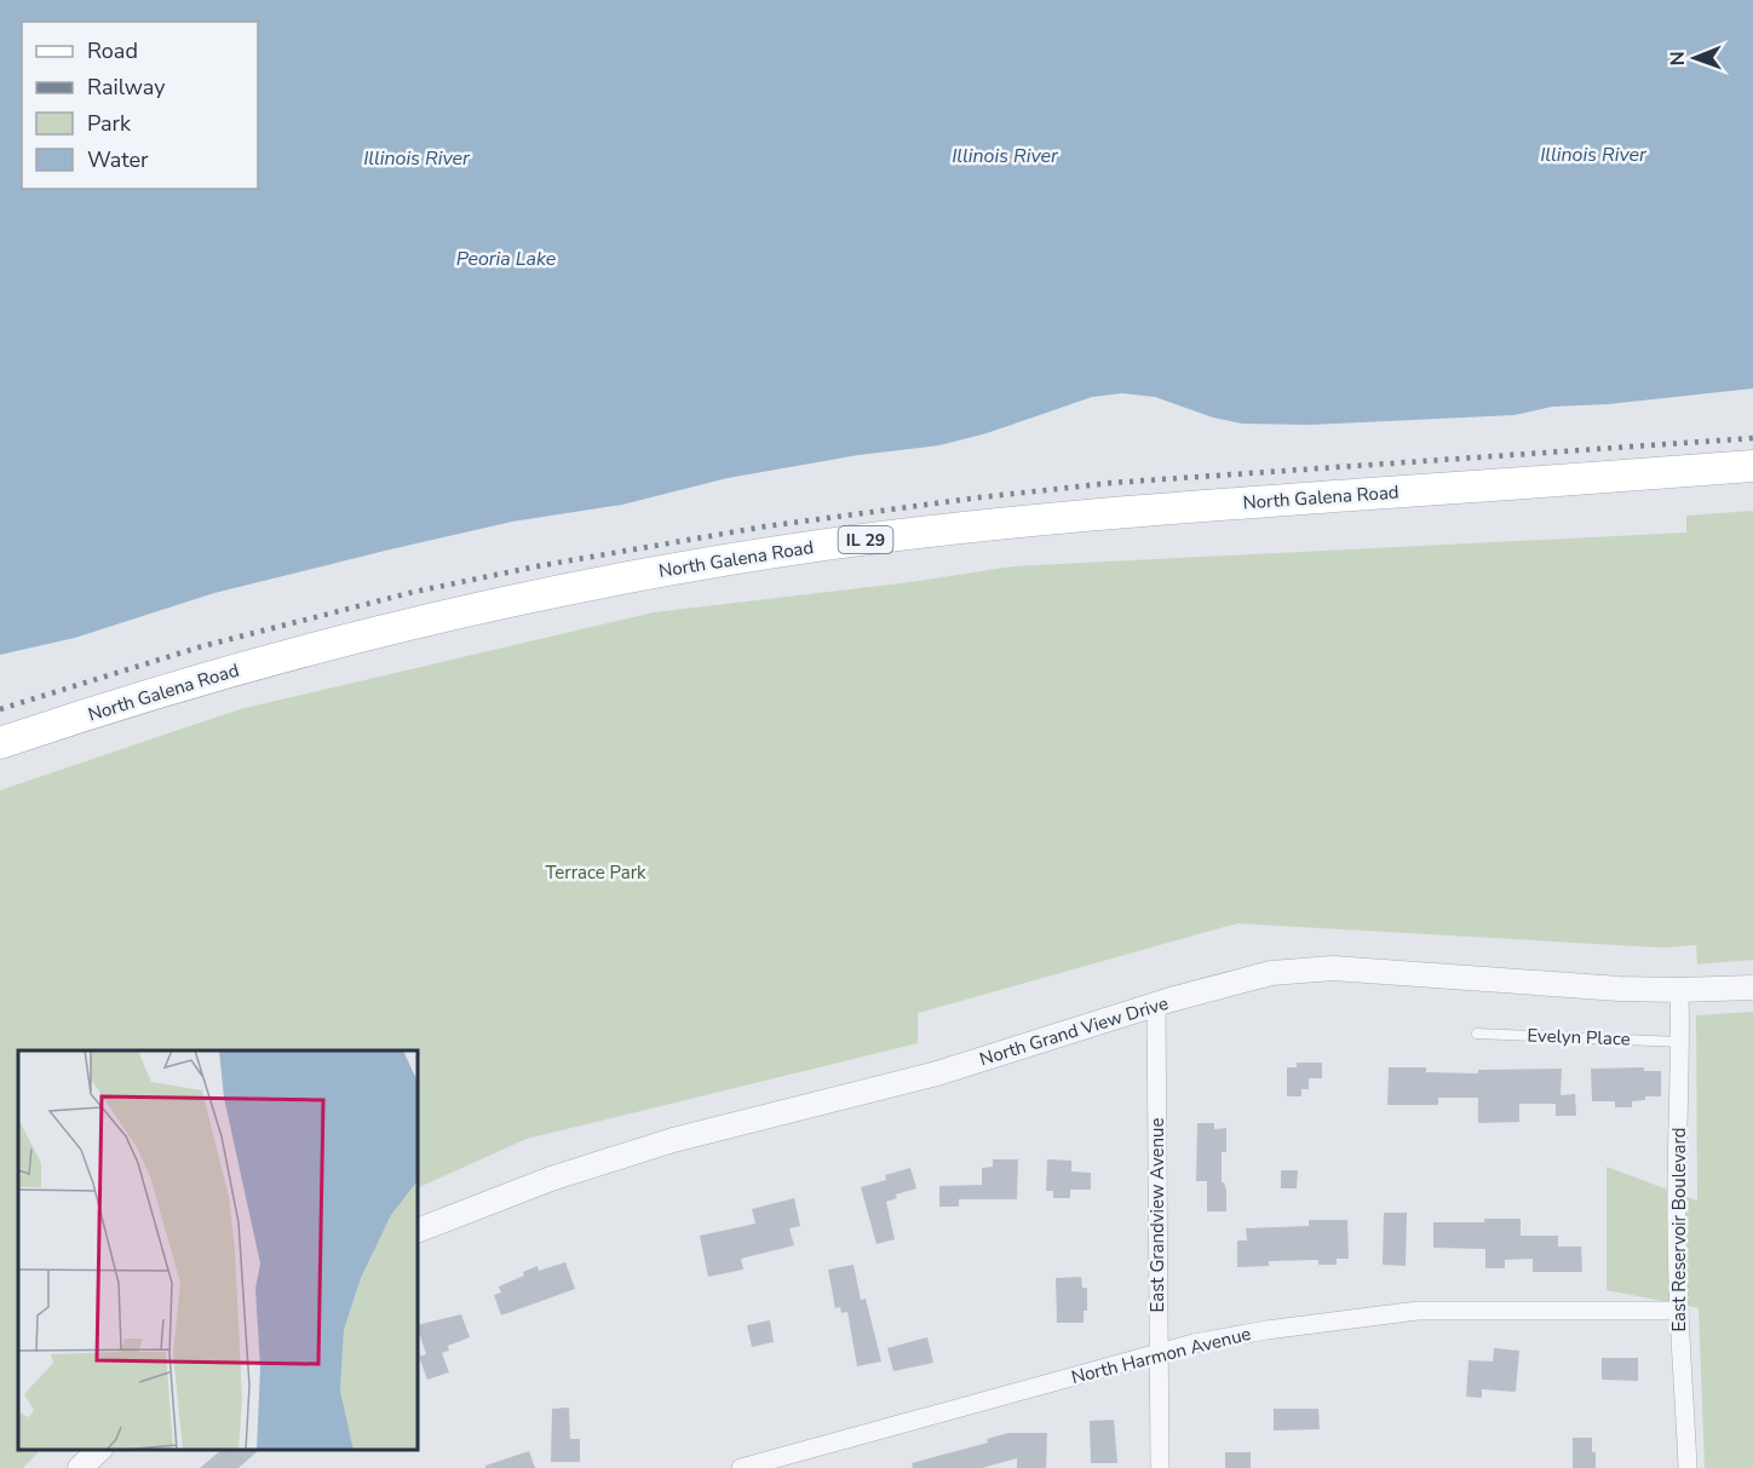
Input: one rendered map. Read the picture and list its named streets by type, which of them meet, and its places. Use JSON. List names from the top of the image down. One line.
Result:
{"streets":{"main road":["North Galena Road","IL 29"],"street":["North Grand View Drive","East Grandview Avenue","East Reservoir Boulevard","North Harmon Avenue"],"lane":["Evelyn Place"]},"crossings":[["North Grand View Drive","East Grandview Avenue"],["North Grand View Drive","East Reservoir Boulevard"],["Evelyn Place","East Reservoir Boulevard"],["East Grandview Avenue","North Harmon Avenue"],["East Reservoir Boulevard","North Harmon Avenue"]],"water":["Illinois River","Peoria Lake"],"parks":["Terrace Park"],"legend":["Road","Railway","Park","Water"],"north":"left"}
